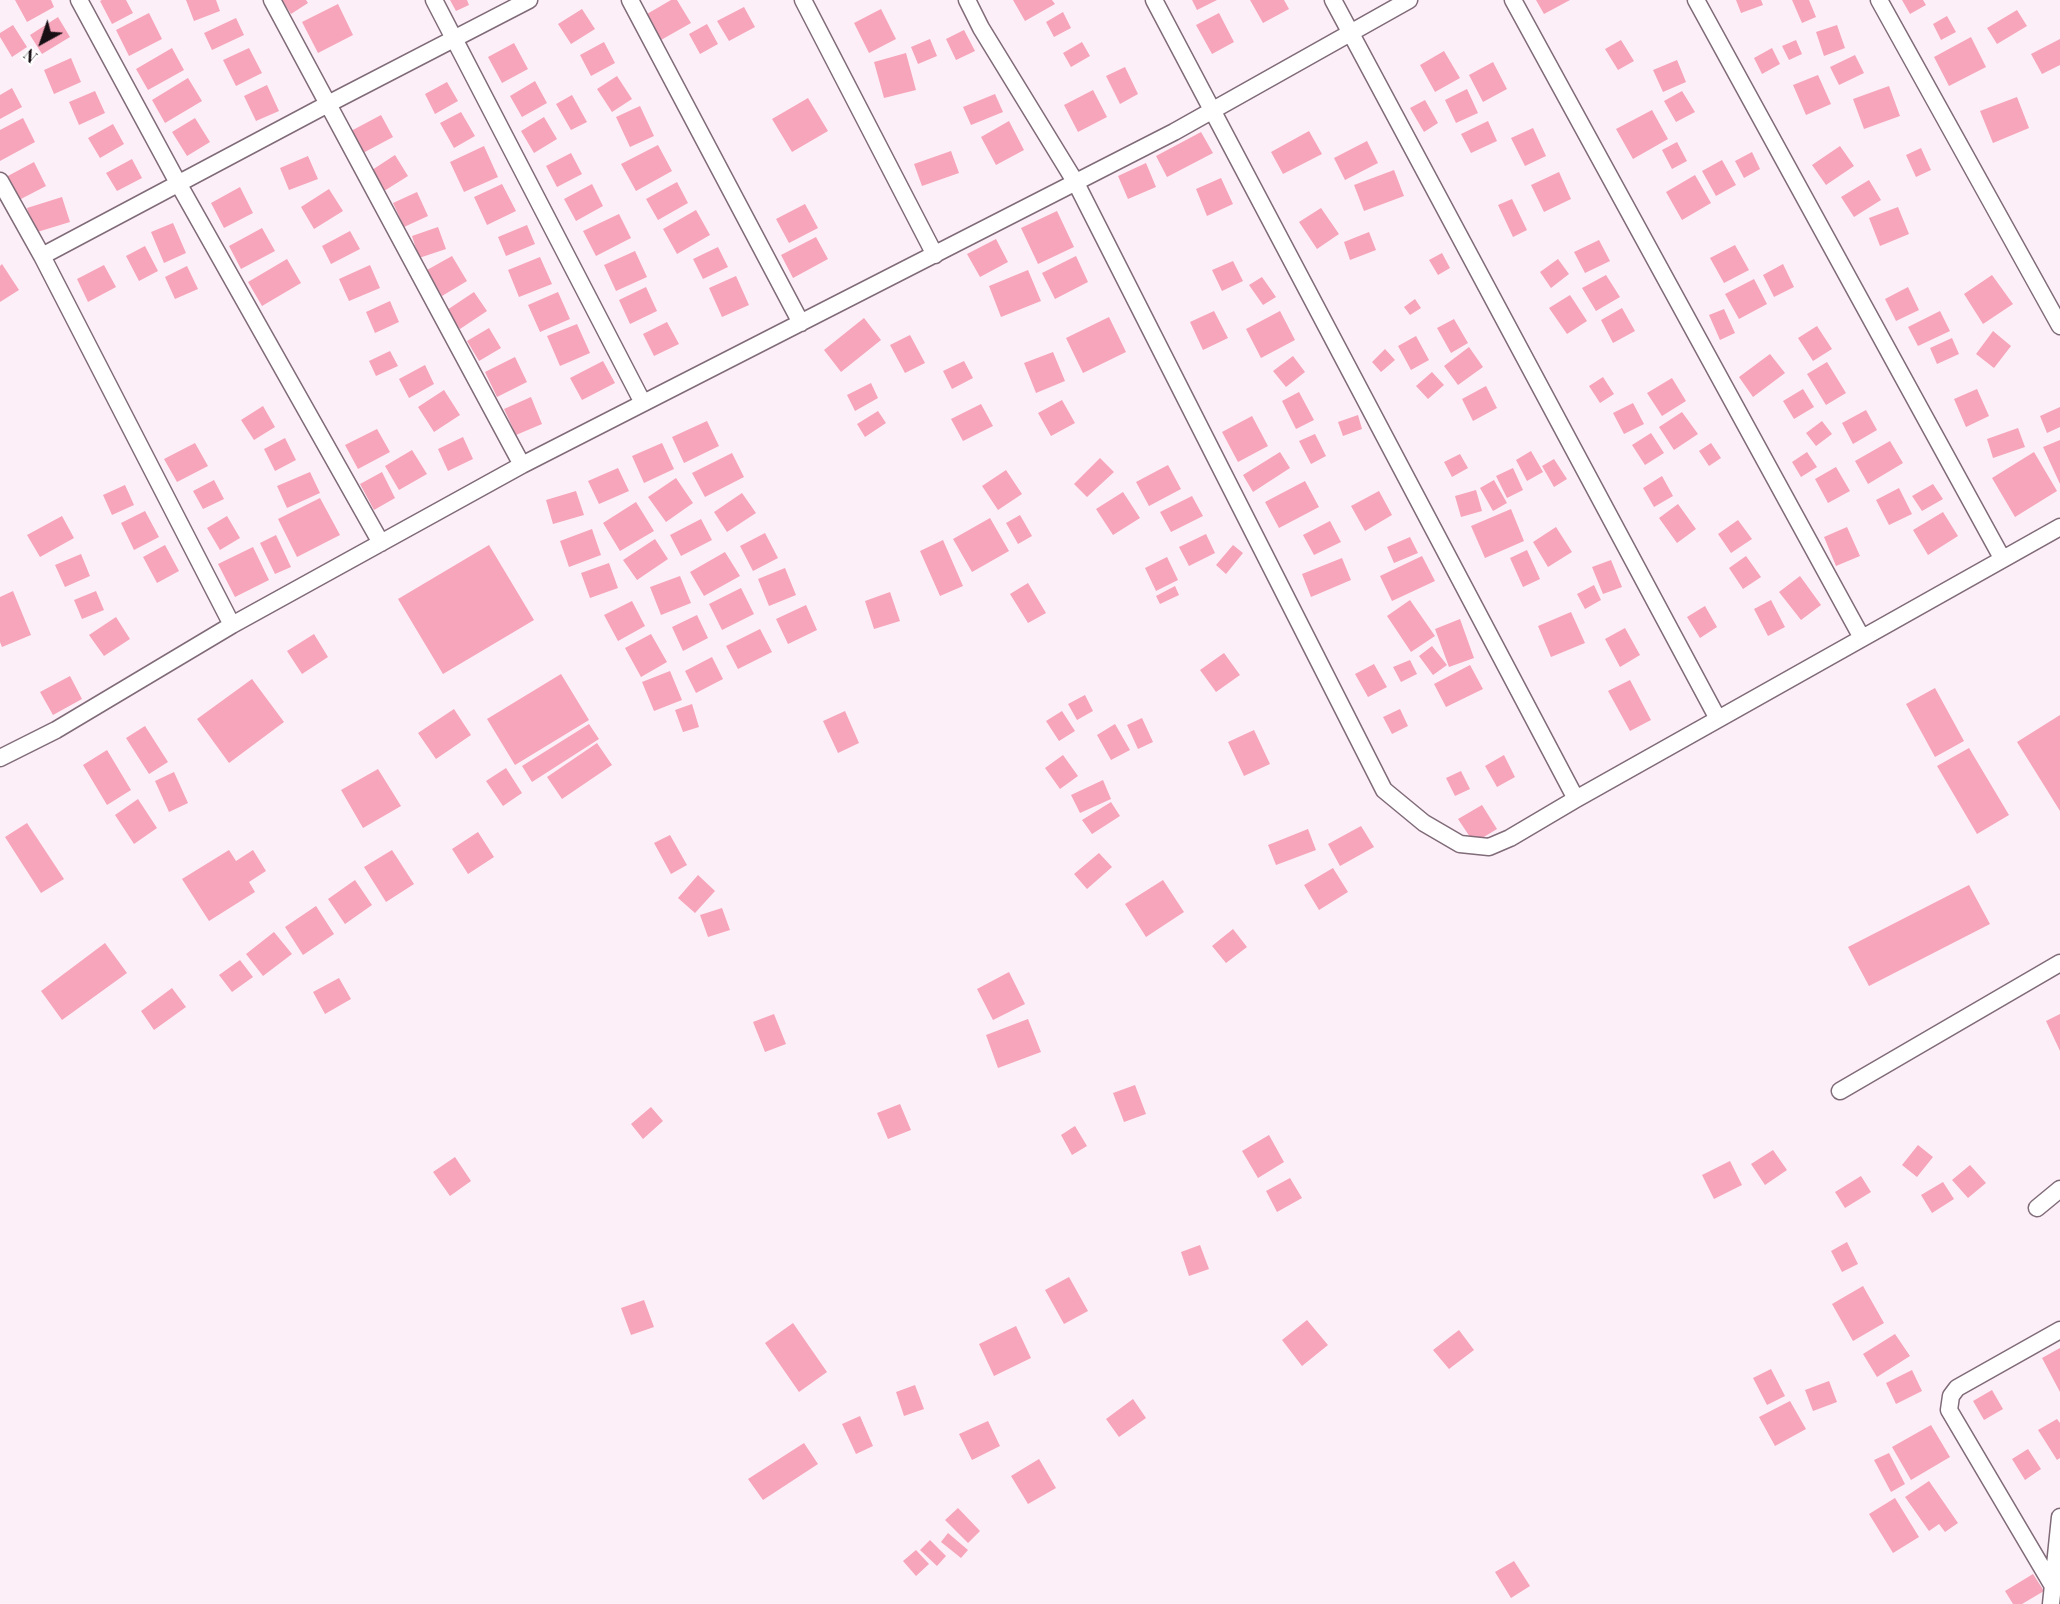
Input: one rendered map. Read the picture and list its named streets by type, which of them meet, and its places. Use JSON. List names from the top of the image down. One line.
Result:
{"north":"bottom left"}
